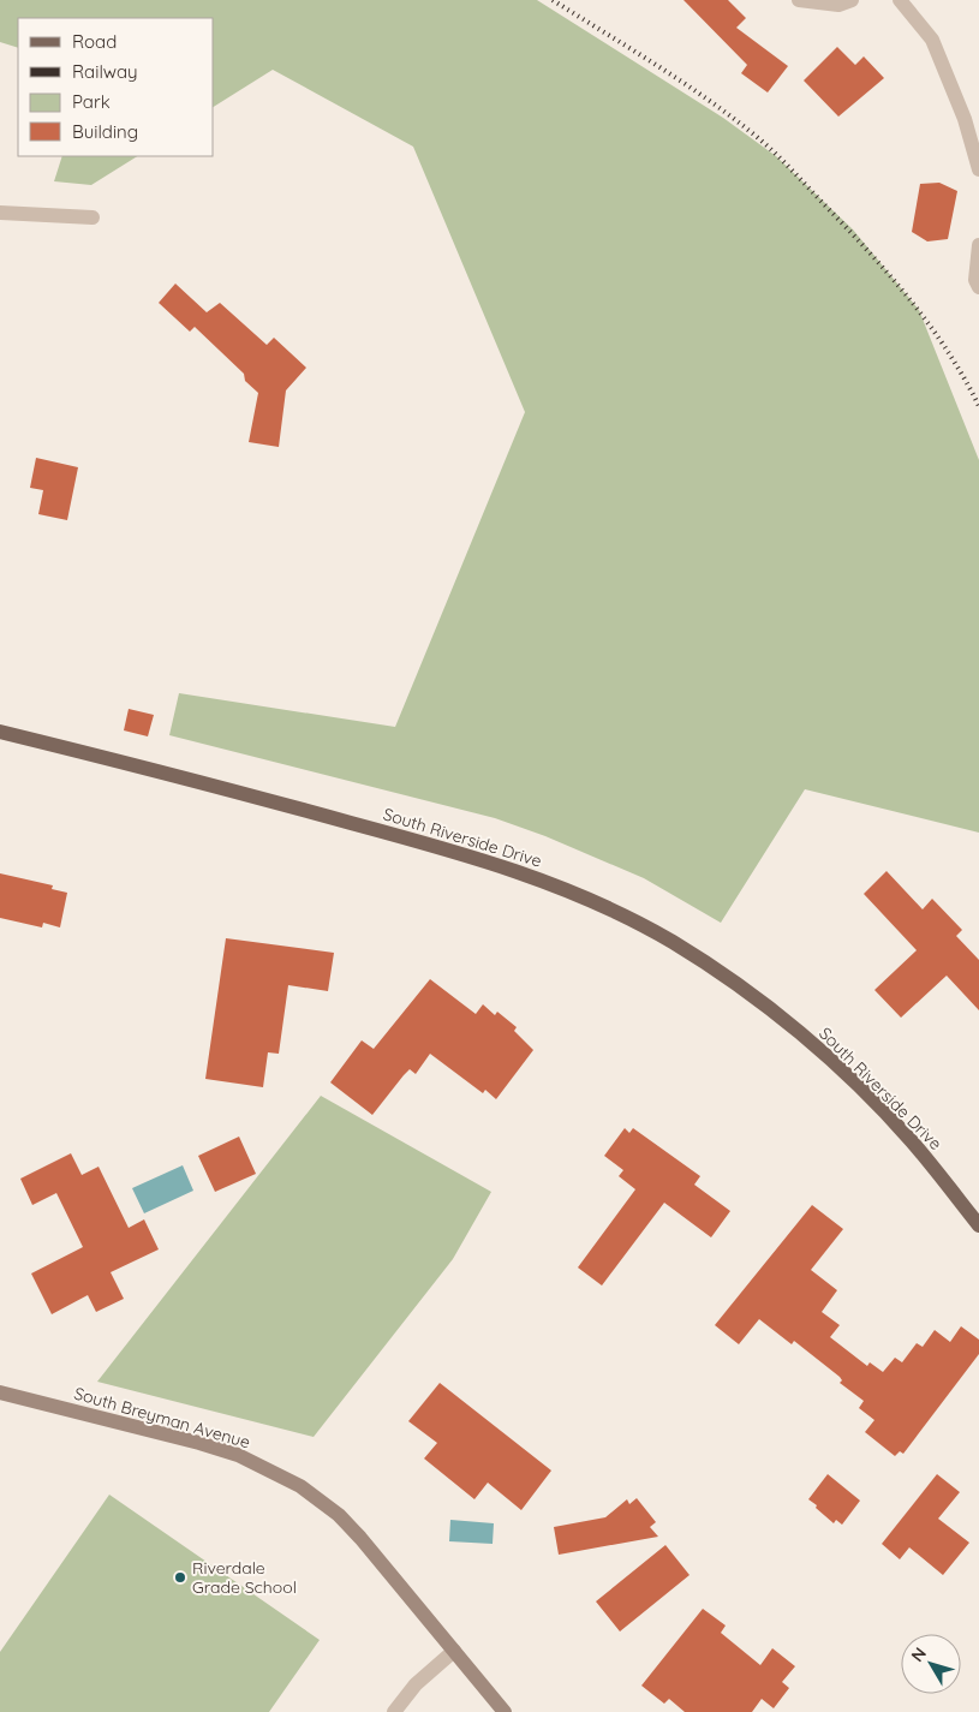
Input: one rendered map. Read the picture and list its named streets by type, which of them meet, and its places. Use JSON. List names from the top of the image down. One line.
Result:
{"streets":{"main road":["South Riverside Drive"],"street":["South Breyman Avenue"]},"places":["Riverdale Grade School"],"legend":["Road","Railway","Park","Building"],"north":"top left"}
